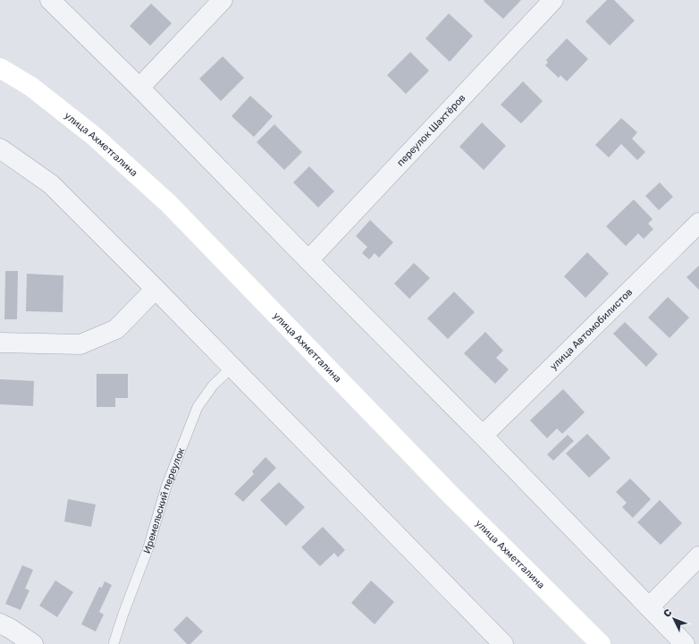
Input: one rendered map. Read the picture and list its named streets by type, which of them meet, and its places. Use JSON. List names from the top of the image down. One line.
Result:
{"streets":{"main road":["улица Ахметгалина"],"street":["переулок Шахтёров","улица Автомобилистов"],"lane":["Иремельский переулок"]},"north":"top left"}
